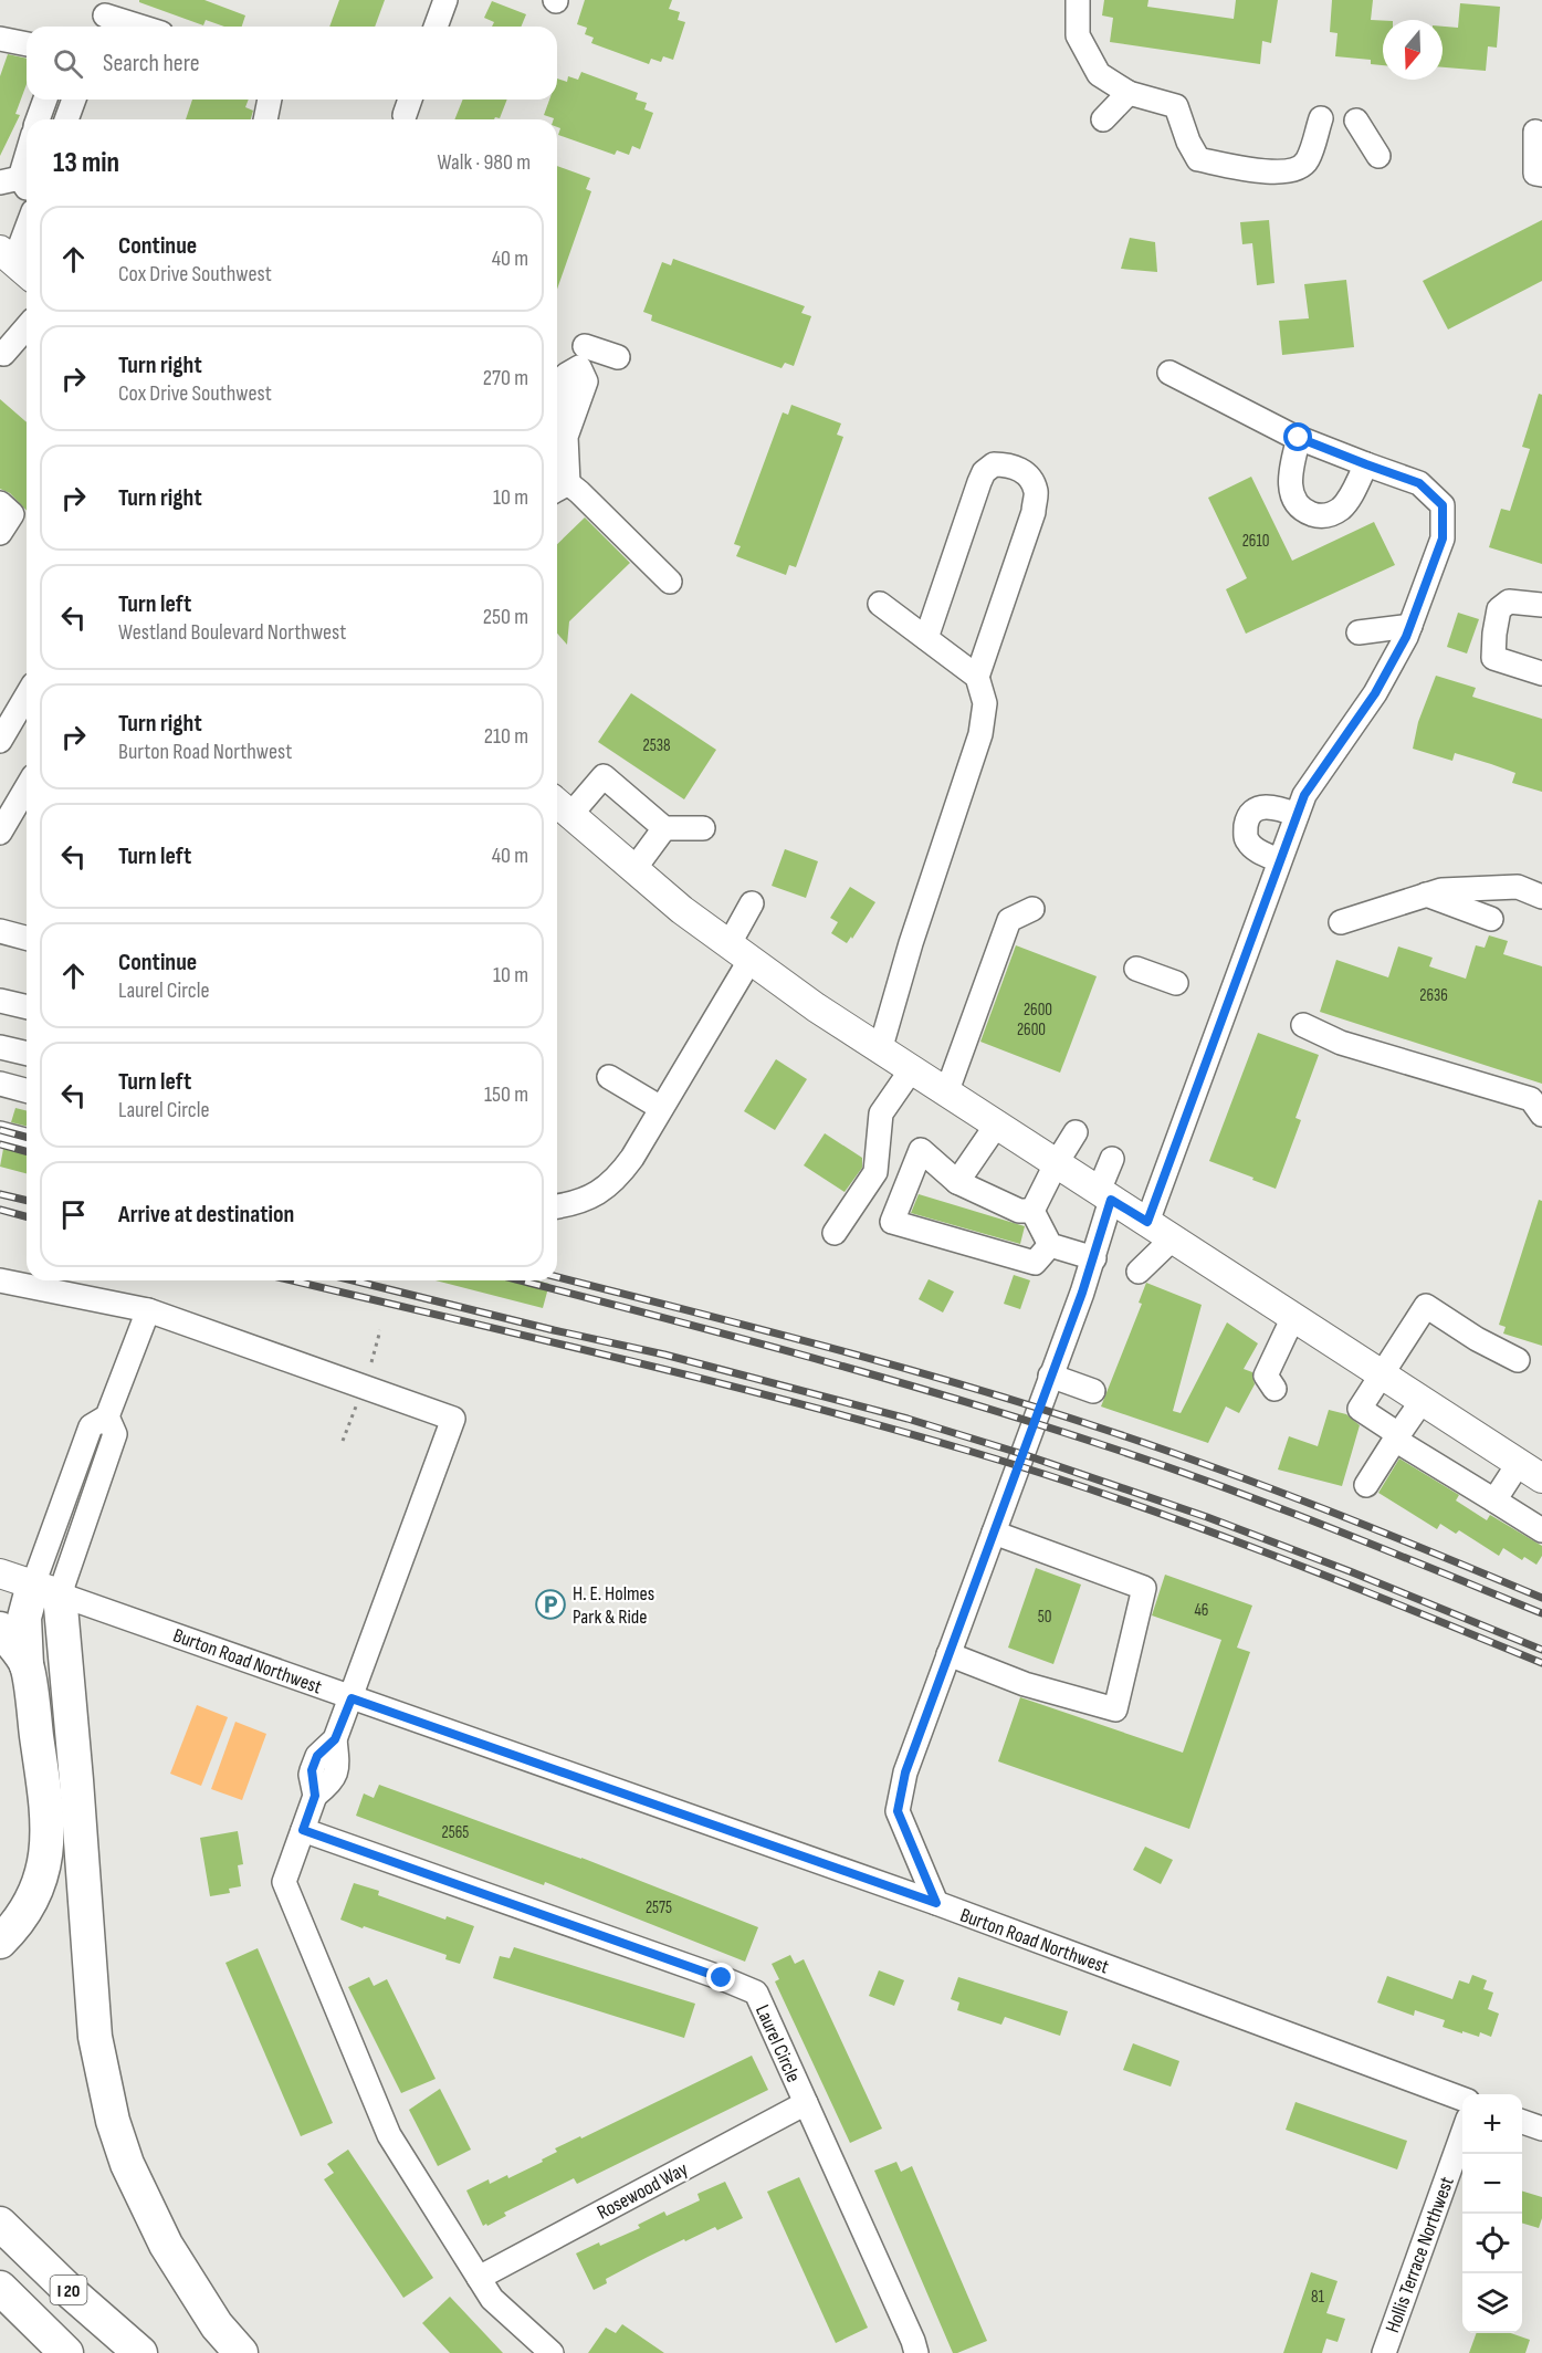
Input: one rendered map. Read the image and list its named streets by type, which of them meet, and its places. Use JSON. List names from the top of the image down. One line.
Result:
{"streets":{"highway":["I 20"],"main road":["Burton Road Northwest"],"street":["Laurel Circle","Rosewood Way","Hollis Terrace Northwest"]},"crossings":[["Laurel Circle","Rosewood Way"]],"places":{"parking":["H. E. Holmes Park & Ride"]},"house_numbers":["2610","2538","2636","2600","2600","46","50","2565","2575","81"],"north":"bottom","page":{"search":"Search here","heading":["13 min","Walk · 980 m"],"list":[["Continue","Cox Drive Southwest","40 m"],["Turn right","Cox Drive Southwest","270 m"],["Turn right","10 m"],["Turn left","Westland Boulevard Northwest","250 m"],["Turn right","Burton Road Northwest","210 m"],["Turn left","40 m"],["Continue","Laurel Circle","10 m"],["Turn left","Laurel Circle","150 m"],"Arrive at destination"],"map_buttons":["+","−"]}}
